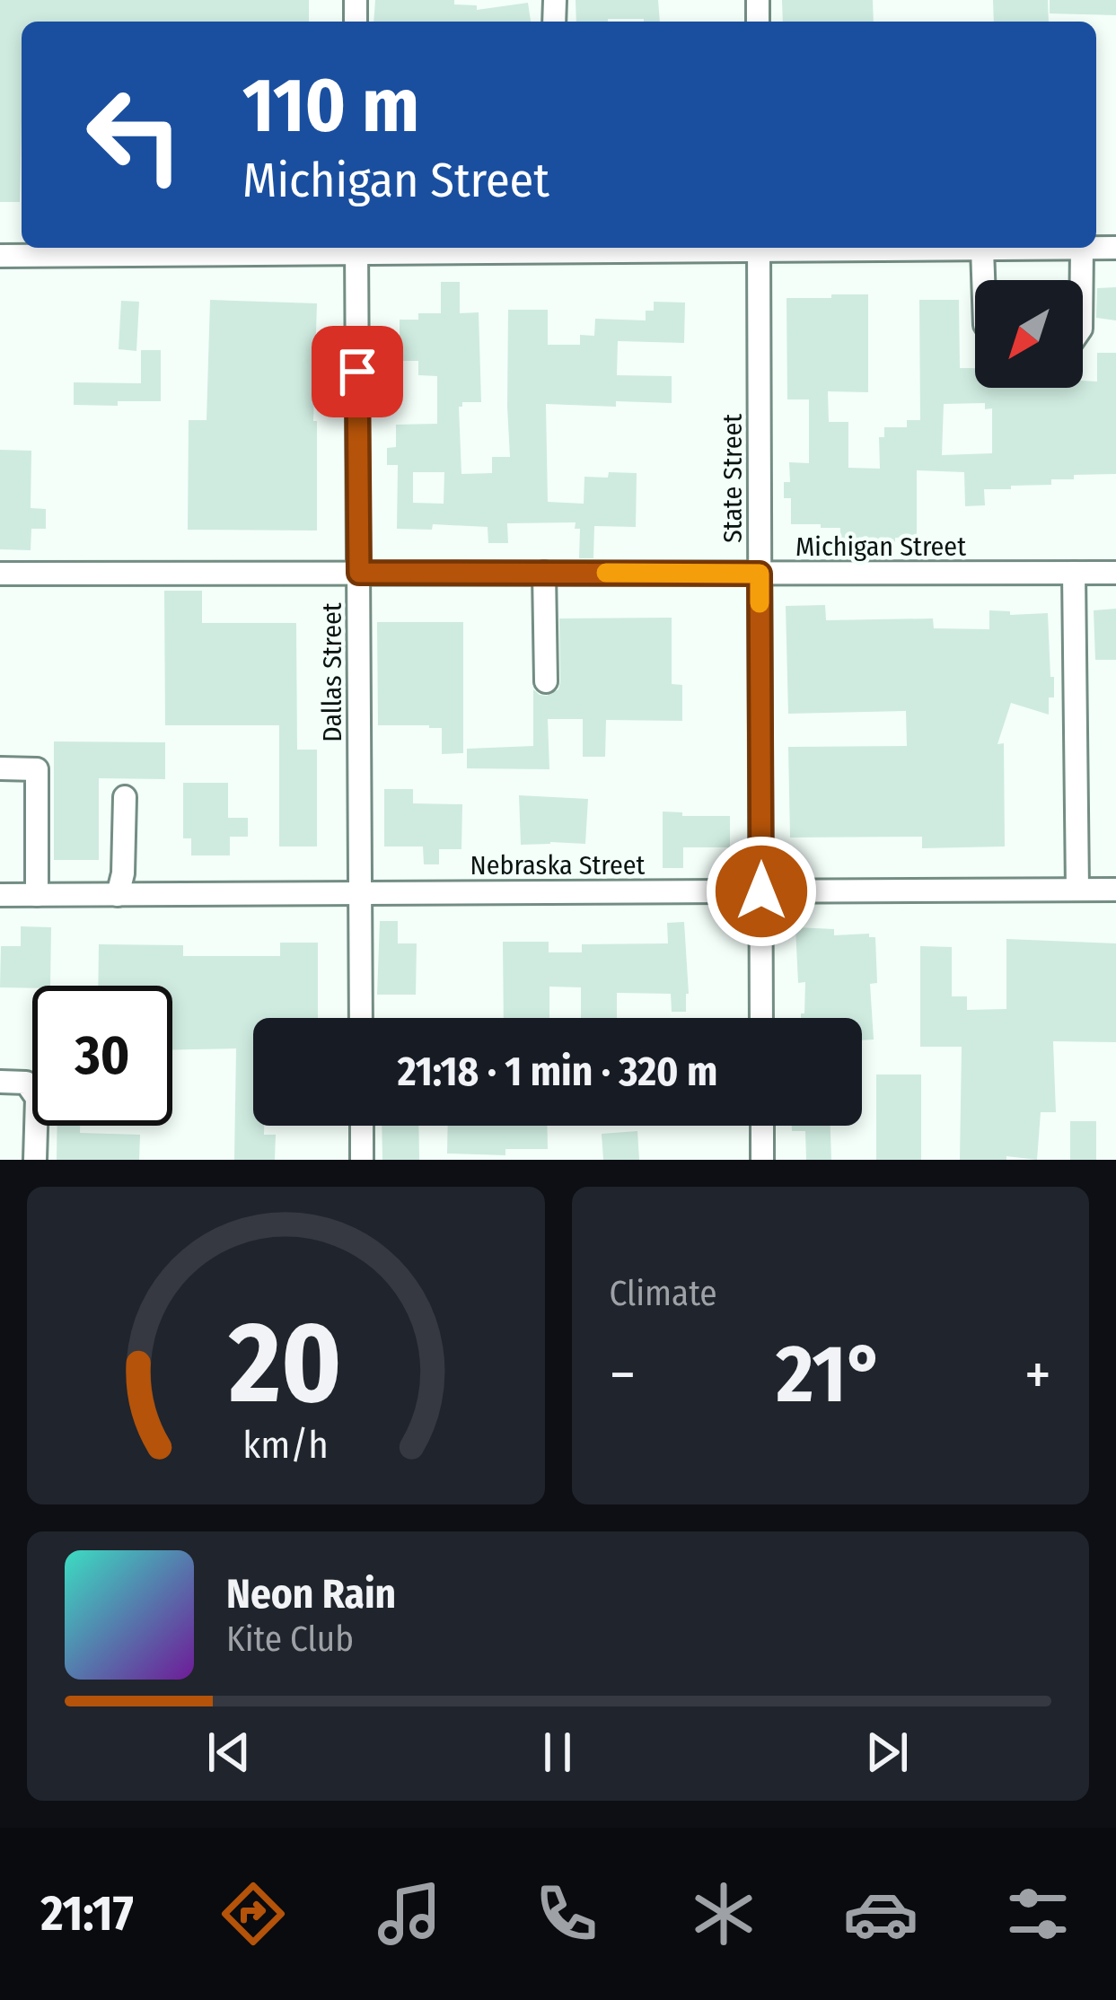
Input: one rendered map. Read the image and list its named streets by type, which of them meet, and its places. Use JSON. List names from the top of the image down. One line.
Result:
{"streets":{"street":["State Street","Michigan Street","Dallas Street","Nebraska Street"]},"crossings":[["State Street","Michigan Street"],["State Street","Nebraska Street"],["Michigan Street","Dallas Street"],["Dallas Street","Nebraska Street"]],"north":"bottom left","page":{"turn":["110 m","Michigan Street"],"limit":"30","trip":"21:18 · 1 min · 320 m","tile":"Climate","heat":["−","21°","+"],"song":["Neon Rain","Kite Club"],"tabs":"21:17","gauge":["20","km/h"]}}
